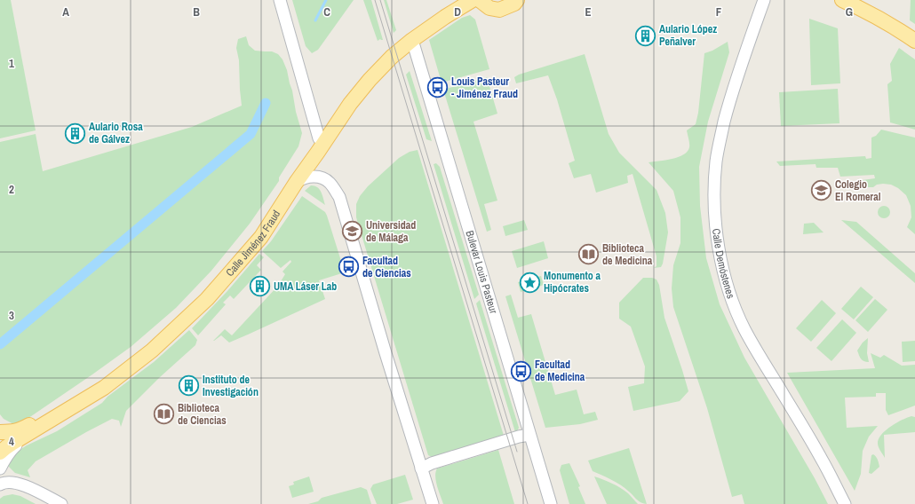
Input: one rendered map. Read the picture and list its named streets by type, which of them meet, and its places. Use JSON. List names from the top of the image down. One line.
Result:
{"streets":{"main road":["Calle Jiménez Fraud"],"street":["Calle Demóstenes","Bulevar Louis Pasteur"]},"crossings":[["Calle Jiménez Fraud","Bulevar Louis Pasteur"]],"places":{"building":["Aulario López Peñalver","Aulario Rosa de Gálvez","UMA Láser Lab","Instituto de Investigación"],"bus stop":["Louis Pasteur - Jiménez Fraud","Facultad de Ciencias","Facultad de Medicina"],"school or university":["Colegio El Romeral","Universidad de Málaga"],"library":["Biblioteca de Medicina","Biblioteca de Ciencias"],"place":["Monumento a Hipócrates"]},"grid":{"columns":["A","B","C","D","E","F","G"],"rows":["1","2","3","4"]}}
